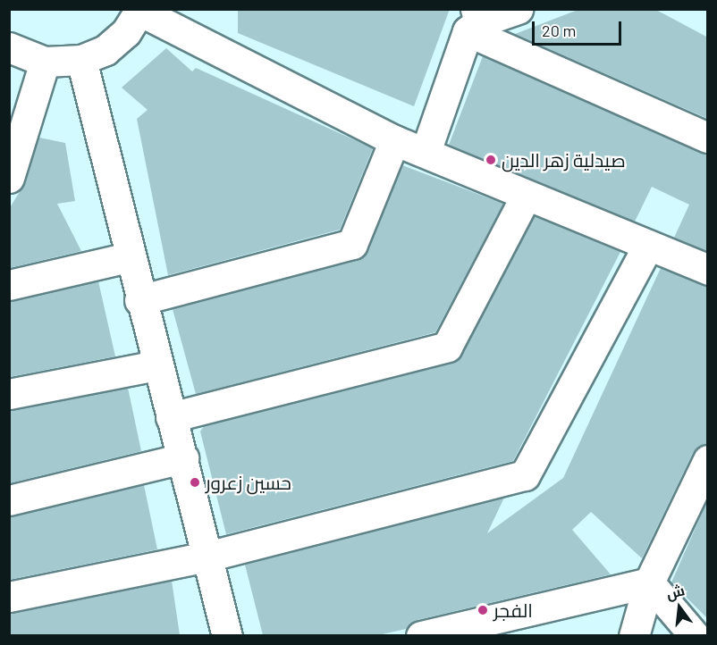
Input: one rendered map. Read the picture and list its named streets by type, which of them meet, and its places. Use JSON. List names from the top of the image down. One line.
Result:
{"places":["صيدلية زهر الدين","حسين زعرور","الفجر"],"scale_bar":"20 m","north":"top"}
